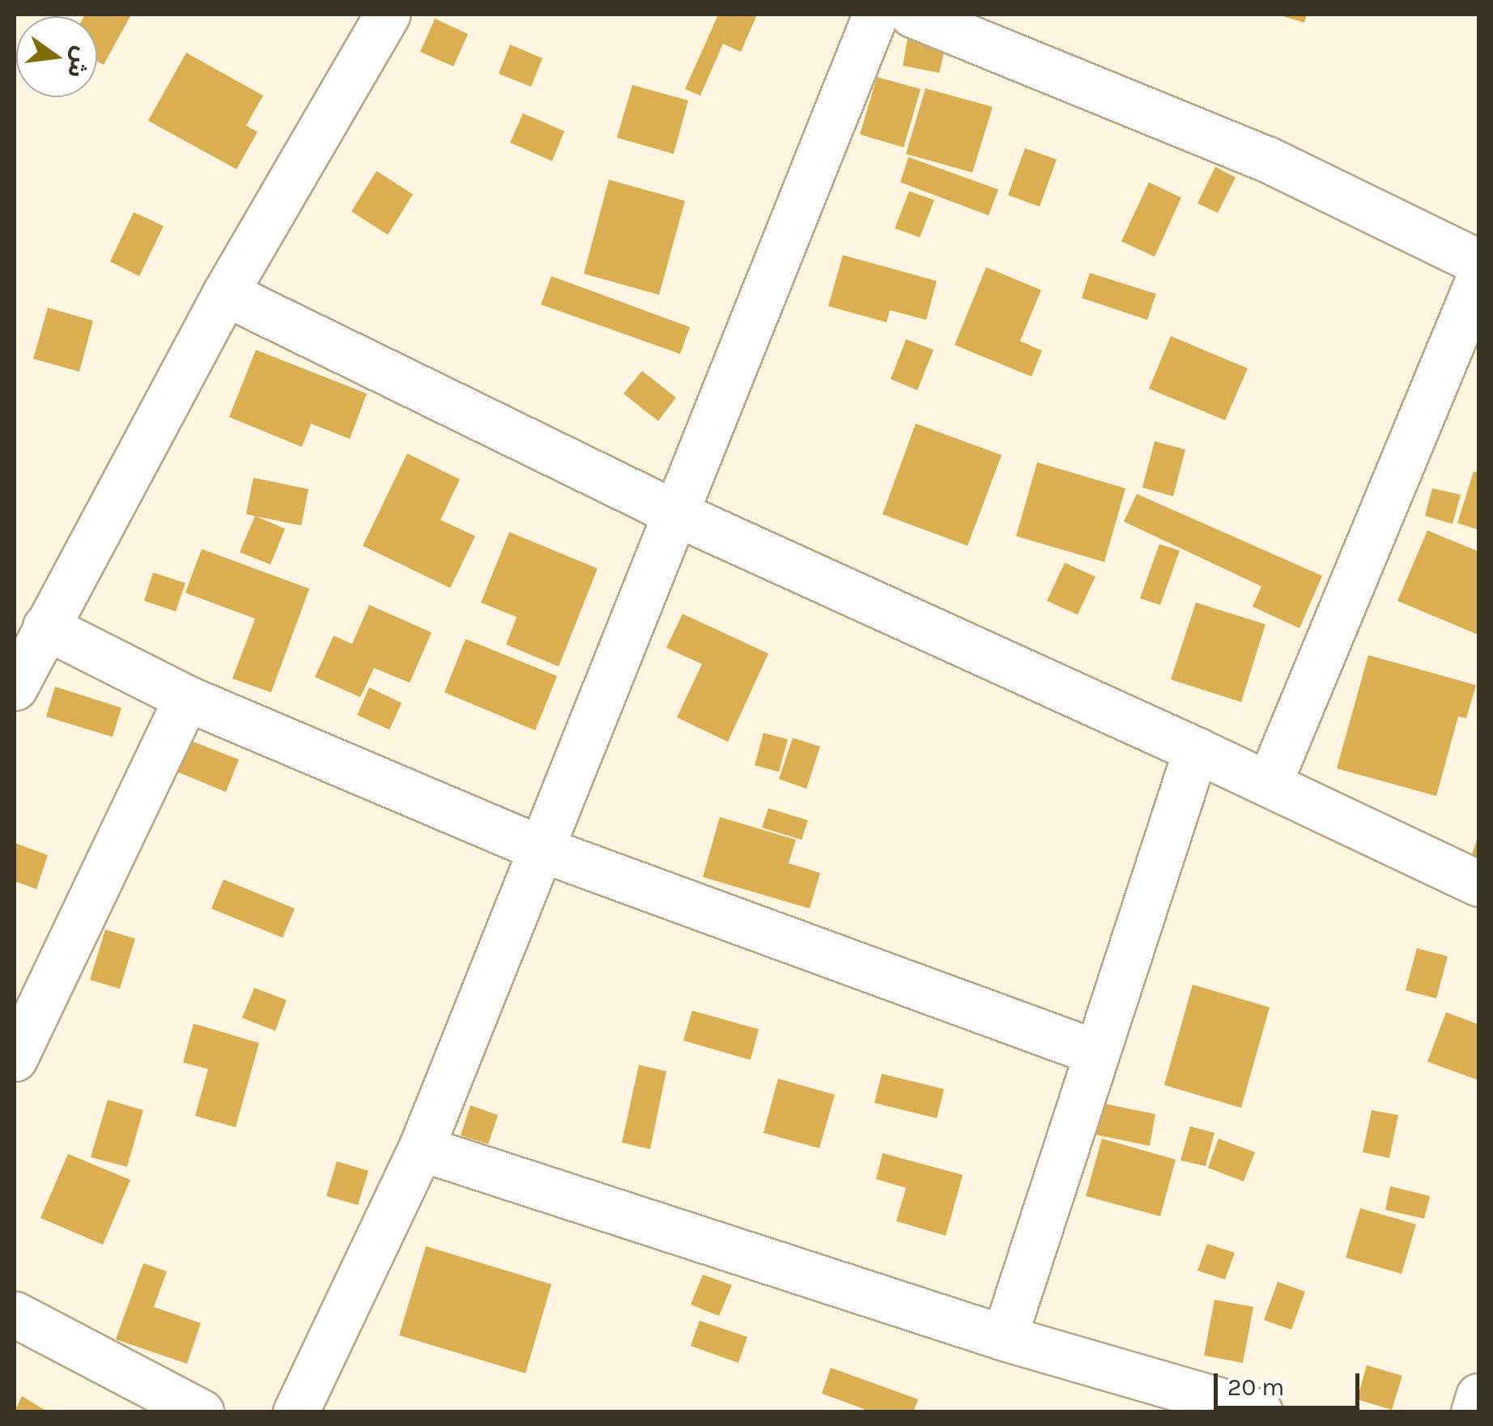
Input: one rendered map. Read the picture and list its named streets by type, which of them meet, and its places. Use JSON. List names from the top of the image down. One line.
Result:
{"scale_bar":"20 m","north":"right"}
